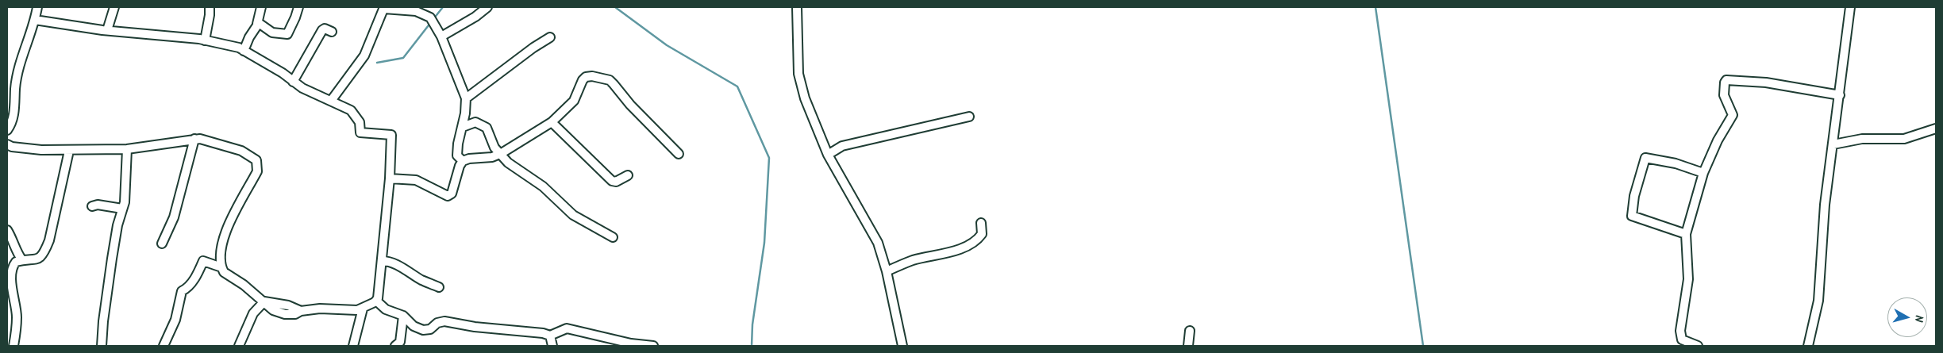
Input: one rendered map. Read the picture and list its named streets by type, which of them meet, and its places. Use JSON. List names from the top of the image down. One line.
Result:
{"north":"right"}
